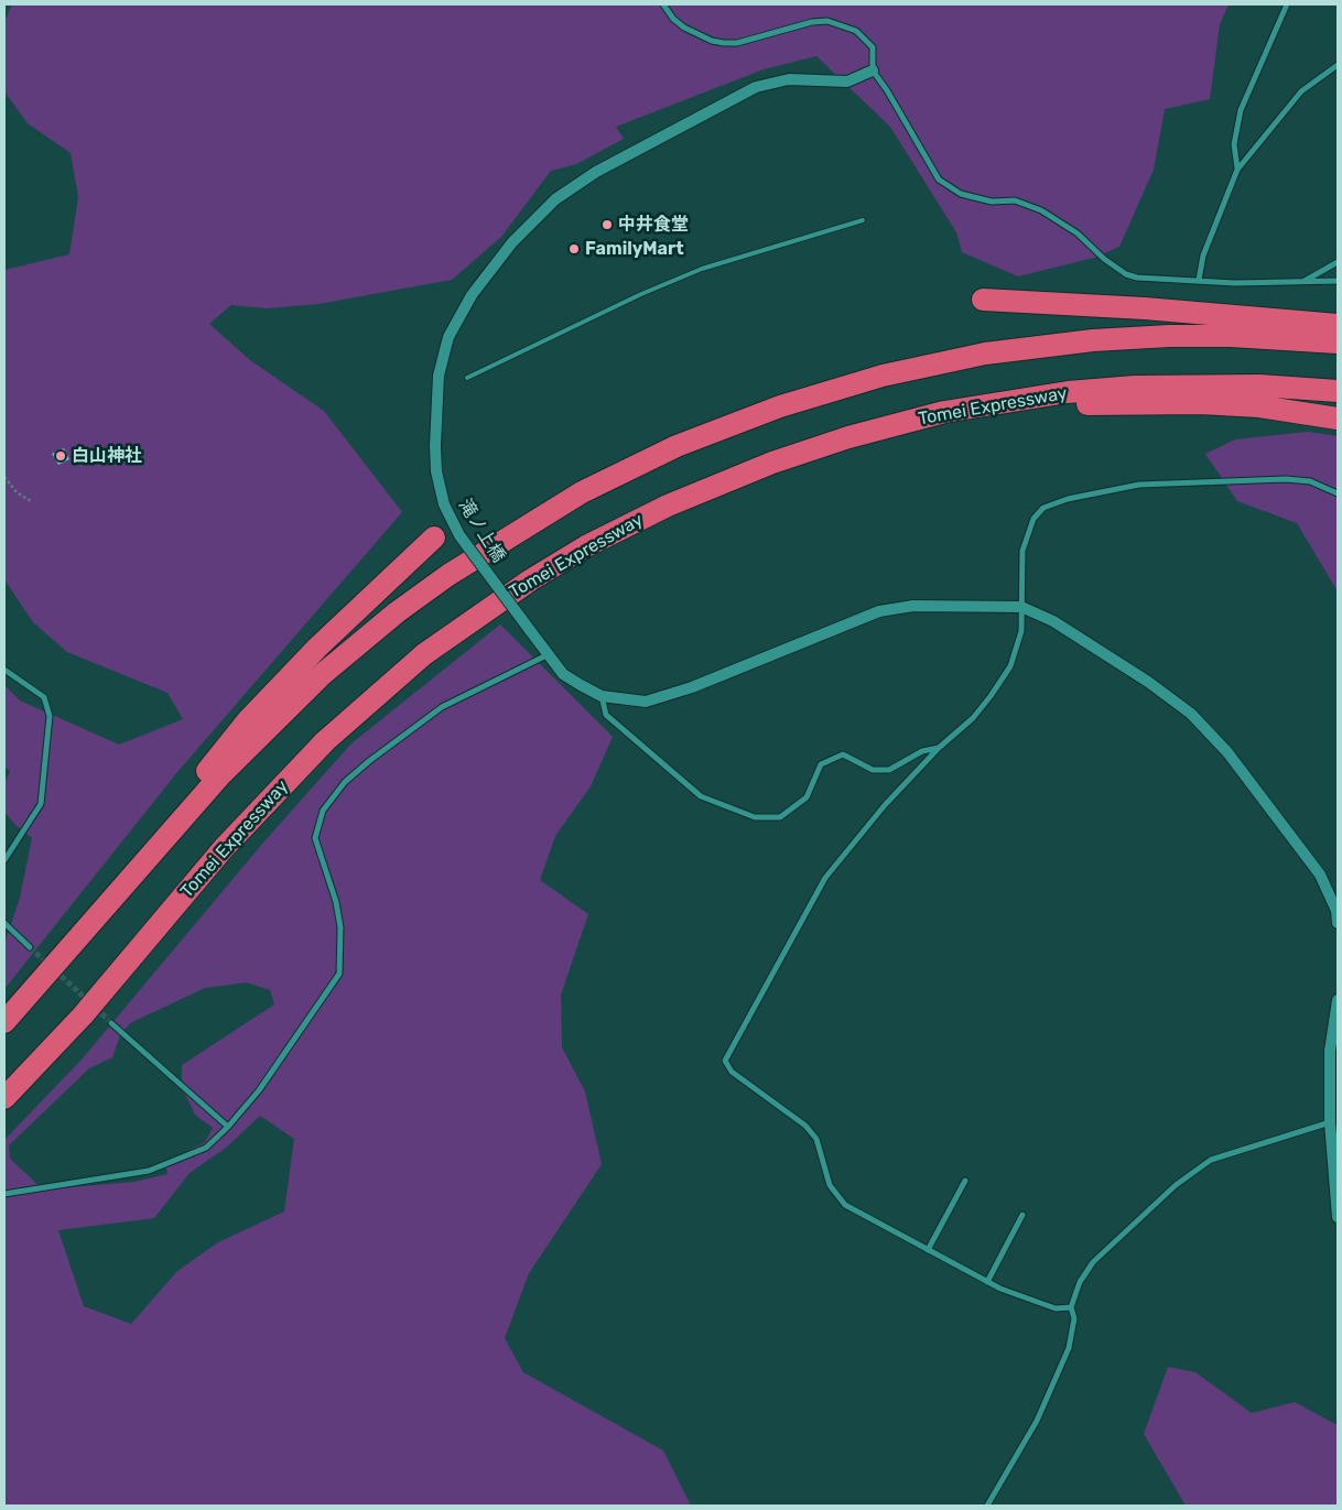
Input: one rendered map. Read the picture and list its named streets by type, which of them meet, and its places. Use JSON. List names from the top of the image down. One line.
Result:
{"streets":{"highway":["Tomei Expressway"],"street":["滝ノ上橋"]},"places":["中井食堂","FamilyMart","白山神社"]}
